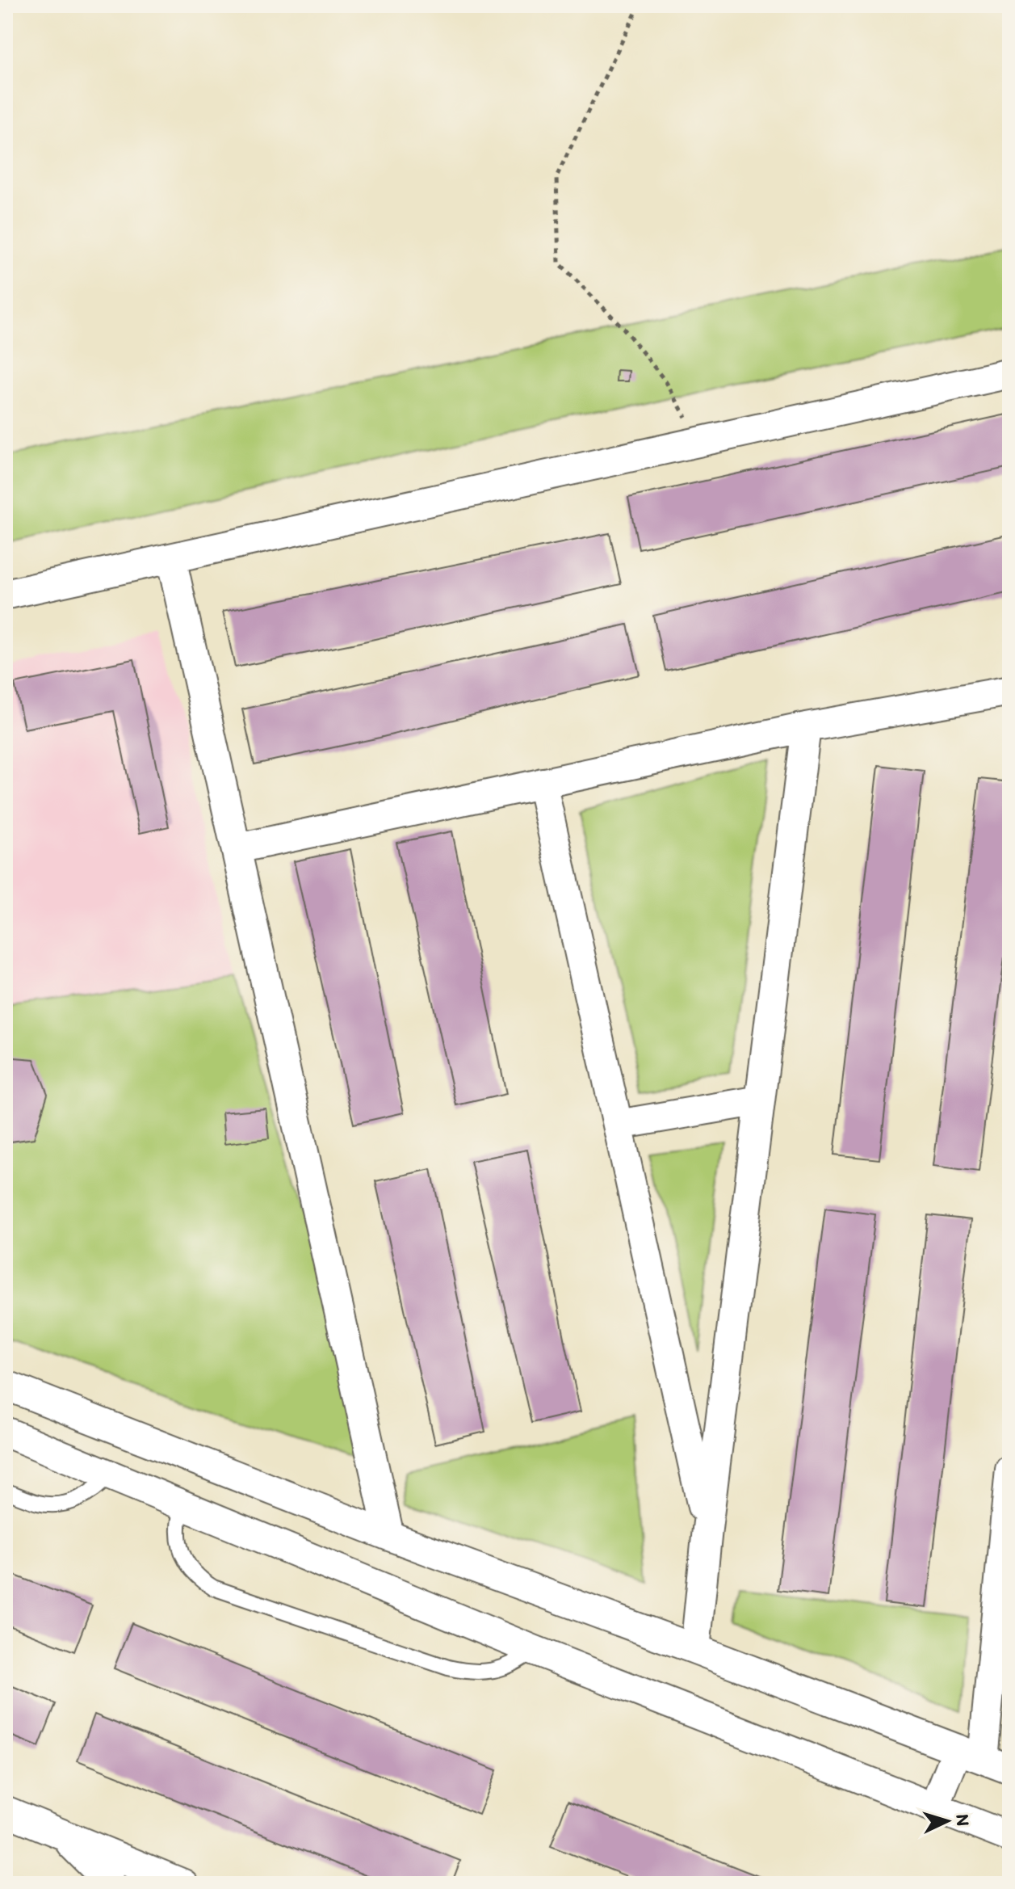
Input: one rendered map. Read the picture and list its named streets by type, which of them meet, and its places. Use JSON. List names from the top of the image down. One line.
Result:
{"north":"right"}
